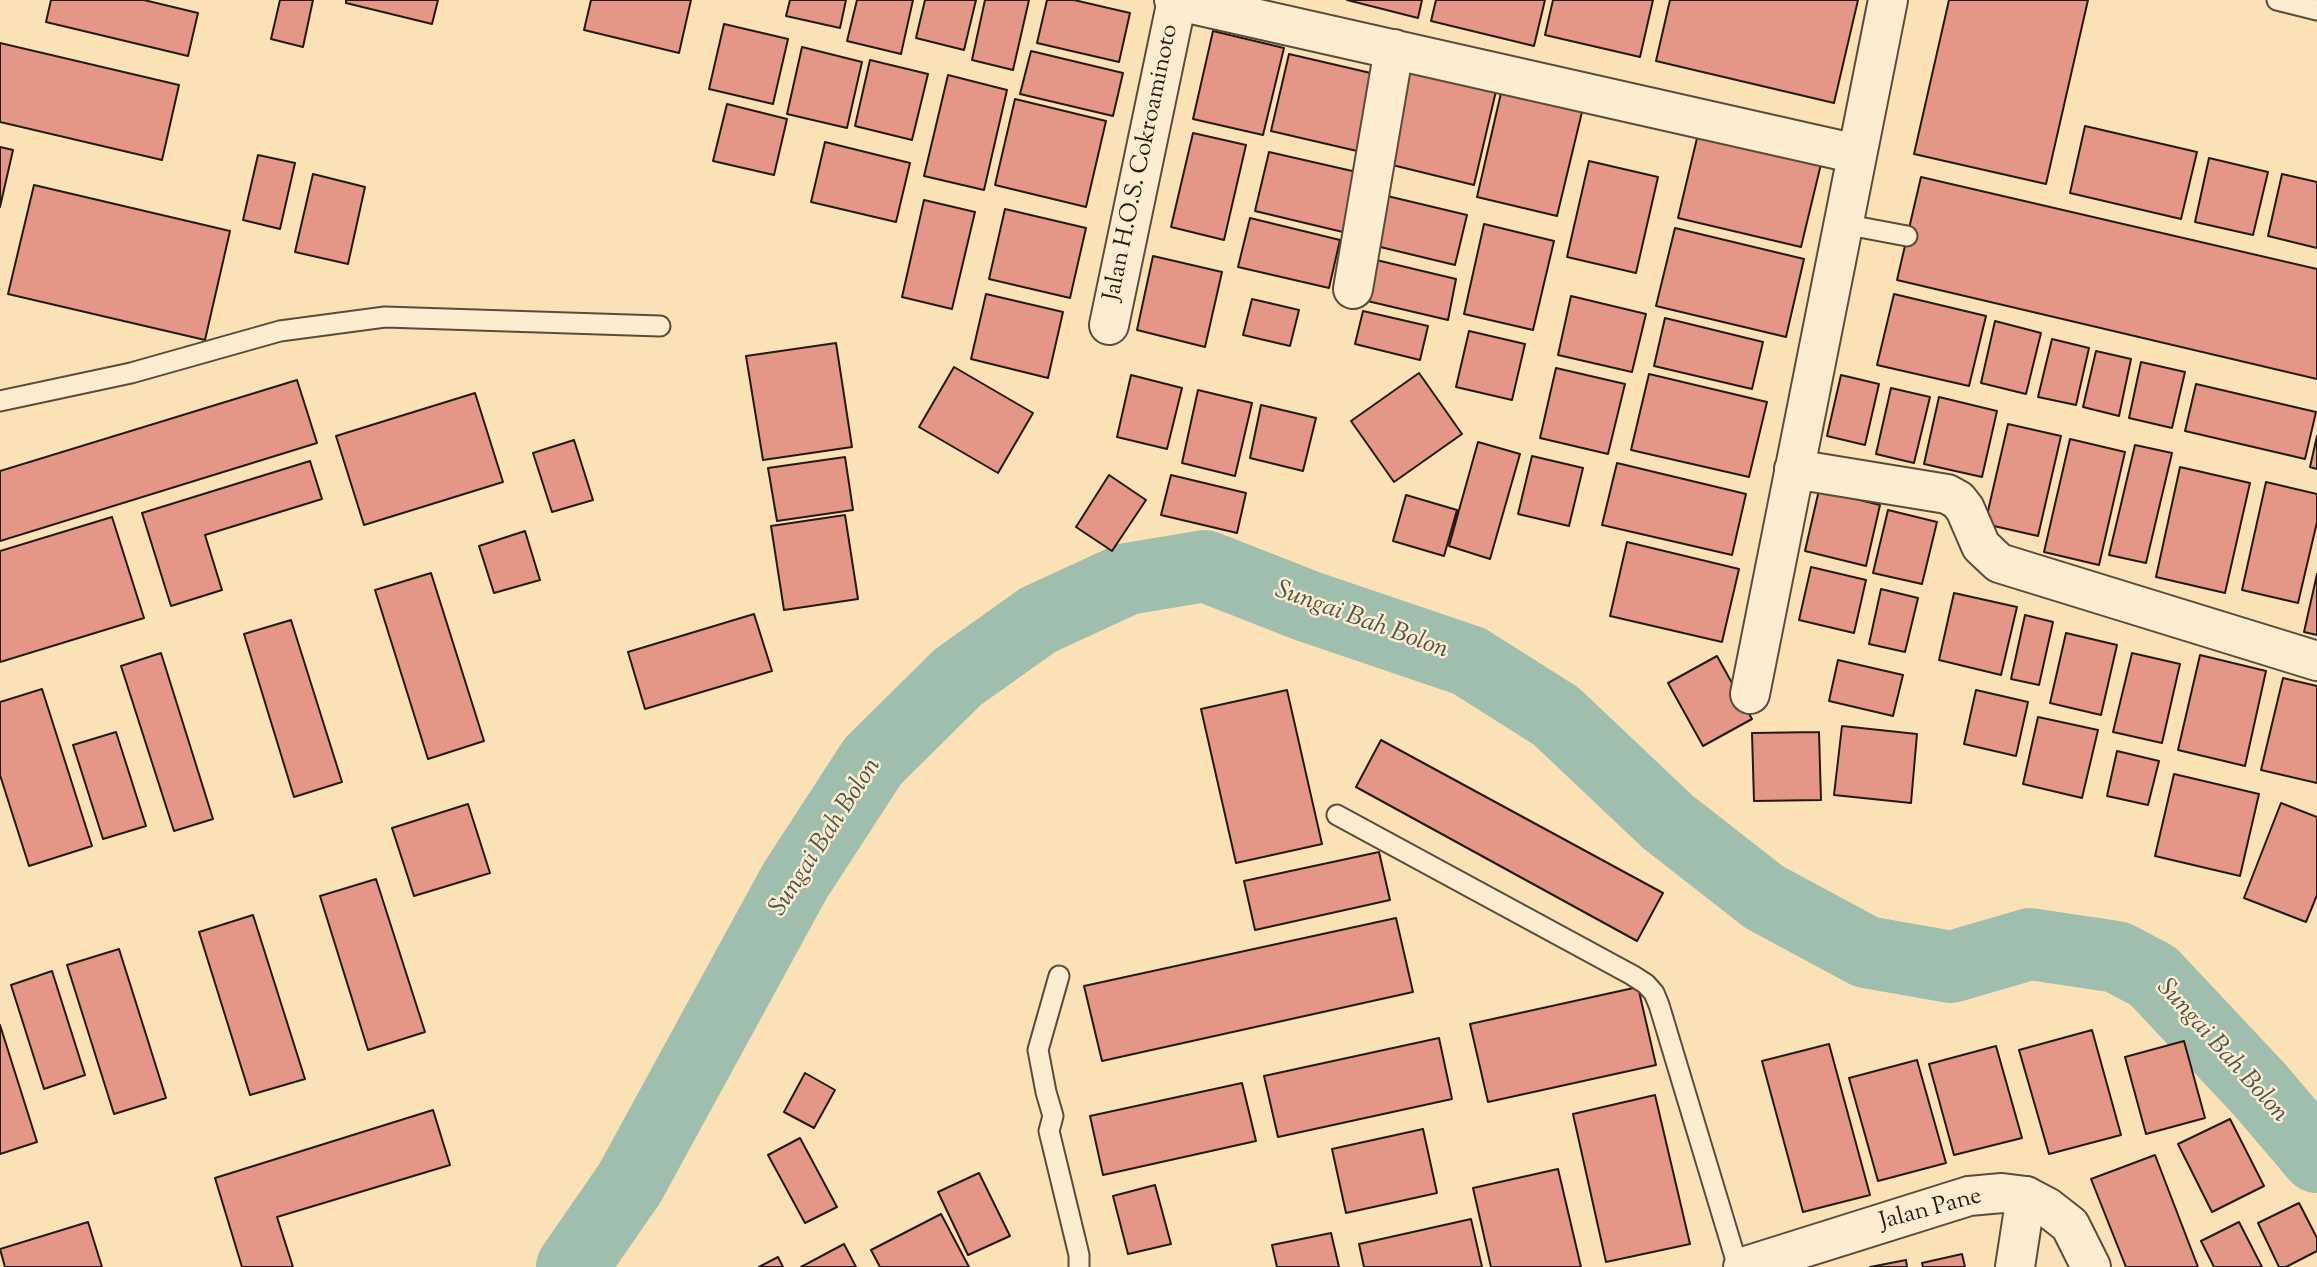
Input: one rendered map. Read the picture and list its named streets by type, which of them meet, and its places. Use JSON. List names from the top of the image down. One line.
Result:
{"streets":{"street":["Jalan H.O.S. Cokroaminoto","Jalan Pane"]},"water":["Sungai Bah Bolon"]}
